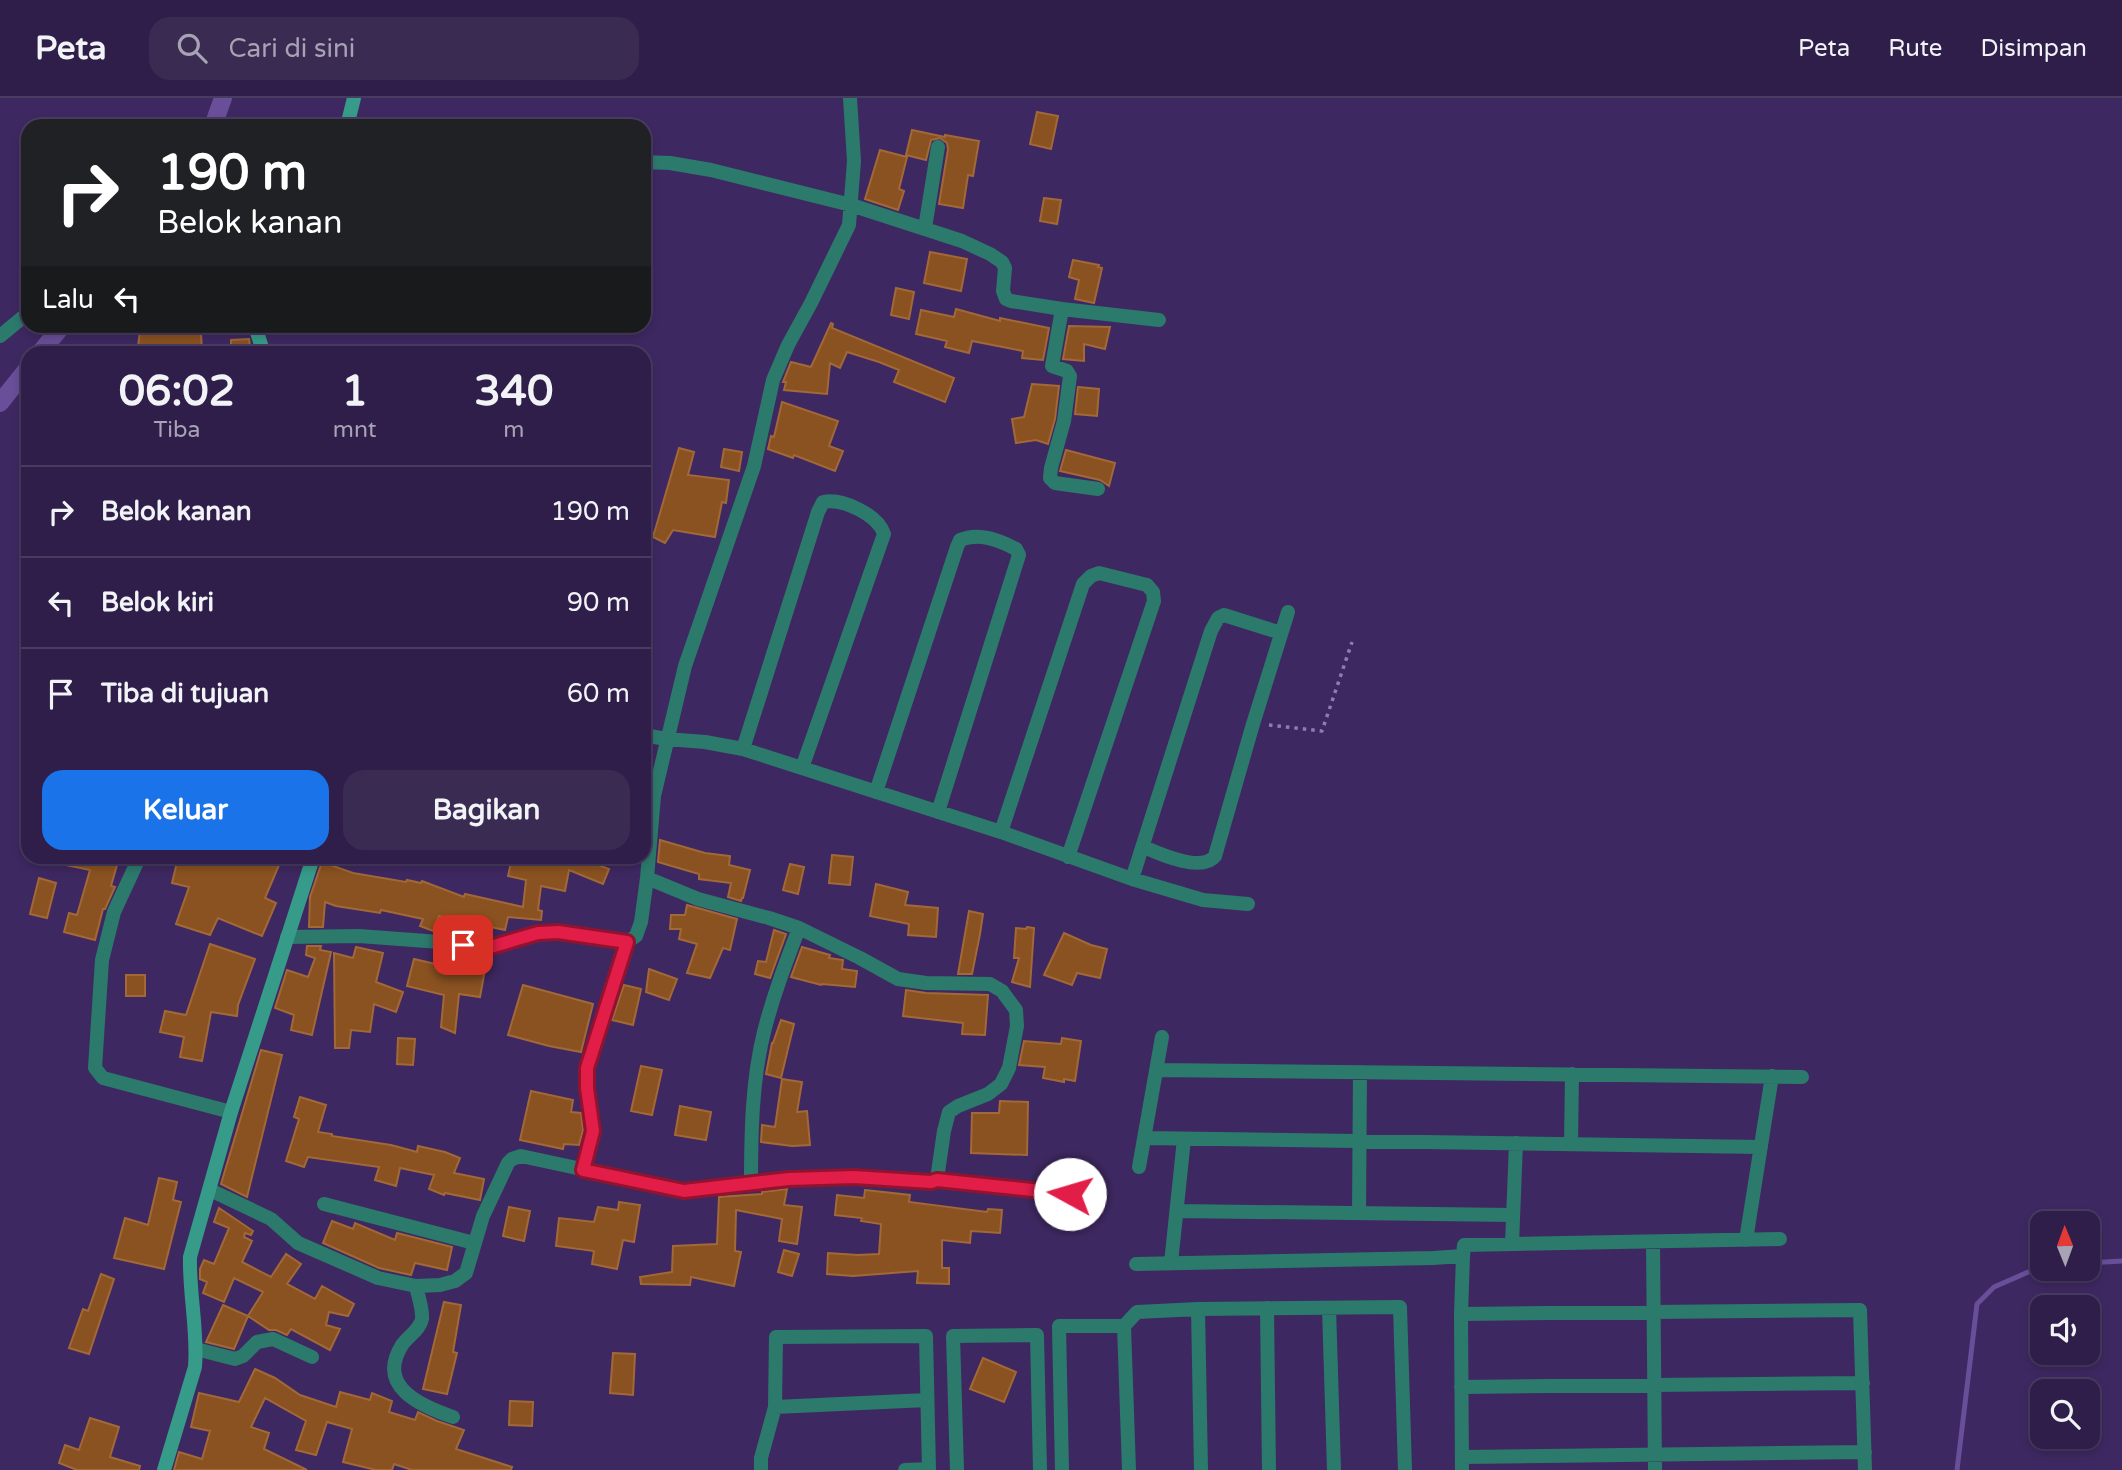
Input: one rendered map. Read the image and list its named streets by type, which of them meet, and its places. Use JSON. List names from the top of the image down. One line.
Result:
{"north":"top","page":{"header":"Peta","search":"Cari di sini","nav":["Peta","Rute","Disimpan"],"turn":["190 m","Belok kanan"],"then":"Lalu","eta":["06:02","Tiba","1","mnt","340","m"],"list":[{"name":"Belok kanan","value":"190 m"},{"name":"Belok kiri","value":"90 m"},{"name":"Tiba di tujuan","value":"60 m"}],"buttons":["Keluar","Bagikan"]}}
